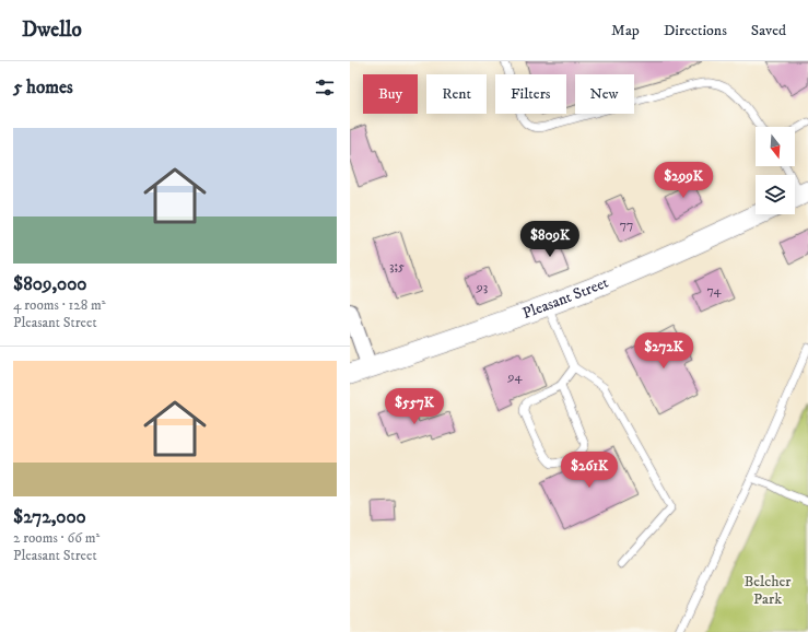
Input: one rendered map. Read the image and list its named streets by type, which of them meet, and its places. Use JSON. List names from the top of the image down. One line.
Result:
{"streets":{"street":["Pleasant Street"]},"parks":["Belcher Park"],"house_numbers":["77","3;5","93","74","94"],"north":"bottom","page":{"header":"Dwello","nav":["Map","Directions","Saved"],"heading":"5 homes","chip":["Buy","Rent","Filters","New"],"list":[{"name":"$809,000","note":"4 rooms · 128 m² · Pleasant Street"},{"name":"$272,000","note":"2 rooms · 66 m² · Pleasant Street"}],"price":["$299K","$809K","$272K","$557K","$261K"]}}
